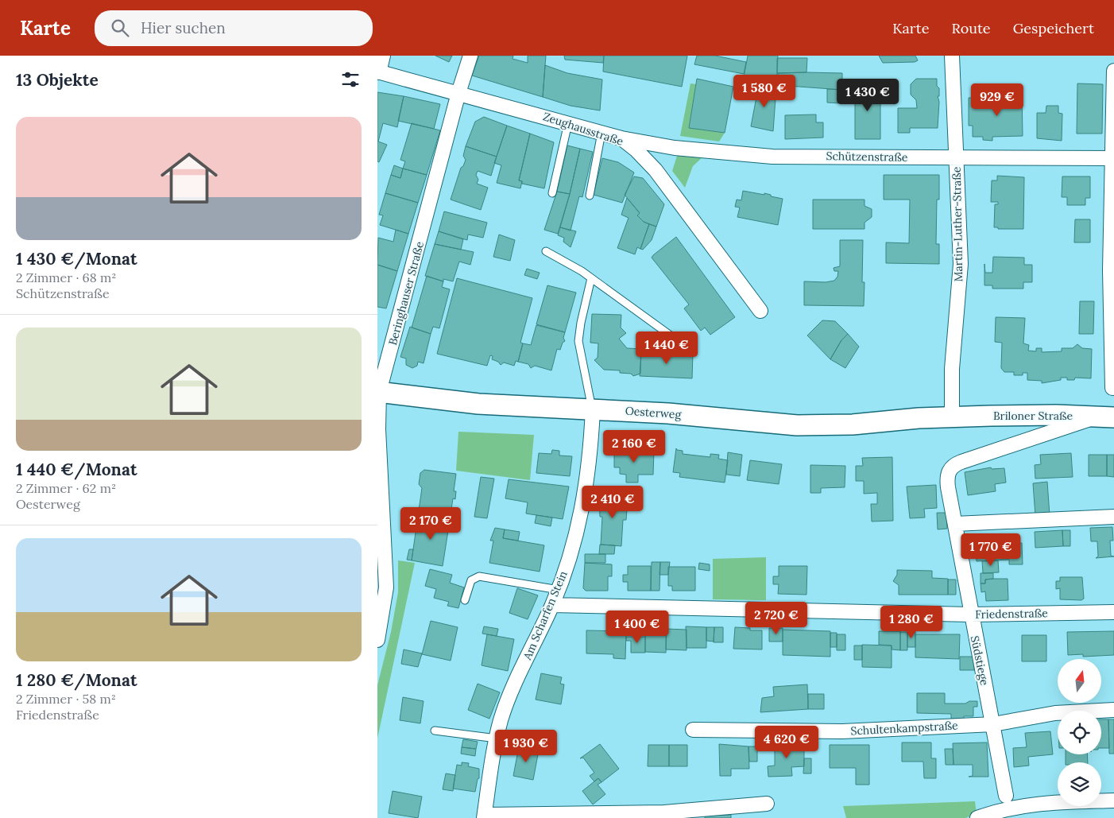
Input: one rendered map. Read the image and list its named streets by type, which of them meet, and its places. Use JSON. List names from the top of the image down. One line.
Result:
{"streets":{"main road":["Oesterweg","Briloner Straße"],"street":["Zeughausstraße","Schützenstraße","Martin-Luther-Straße","Beringhauser Straße","Friedenstraße","Am Scharfen Stein","Südstiege","Schultenkampstraße"]},"crossings":[["Zeughausstraße","Schützenstraße"],["Zeughausstraße","Beringhauser Straße"],["Schützenstraße","Martin-Luther-Straße"],["Martin-Luther-Straße","Oesterweg"],["Martin-Luther-Straße","Briloner Straße"],["Beringhauser Straße","Oesterweg"],["Oesterweg","Briloner Straße"],["Oesterweg","Am Scharfen Stein"],["Briloner Straße","Südstiege"],["Friedenstraße","Am Scharfen Stein"],["Friedenstraße","Südstiege"],["Südstiege","Schultenkampstraße"]],"north":"top","page":{"header":"Karte","search":"Hier suchen","nav":["Karte","Route","Gespeichert"],"heading":"13 Objekte","price":["1 580 €","1 430 €","929 €","1 440 €","2 160 €","2 410 €","2 170 €","1 770 €","2 720 €","1 280 €","1 400 €","4 620 €","1 930 €"],"list":[{"name":"1 430 €/Monat","note":"2 Zimmer · 68 m² · Schützenstraße"},{"name":"1 440 €/Monat","note":"2 Zimmer · 62 m² · Oesterweg"},{"name":"1 280 €/Monat","note":"2 Zimmer · 58 m² · Friedenstraße"}]}}
